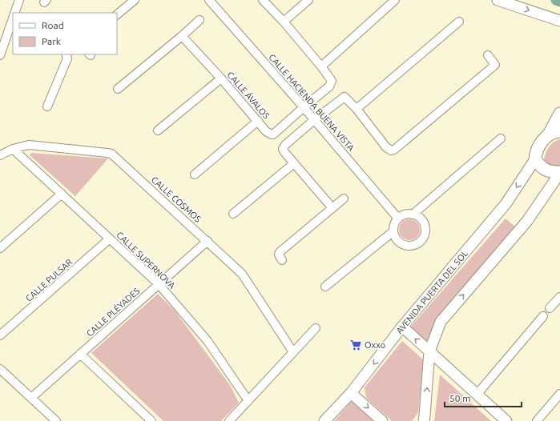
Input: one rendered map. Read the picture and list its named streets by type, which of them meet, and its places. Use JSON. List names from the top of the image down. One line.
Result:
{"streets":{"street":["CALLE ÁVALOS","CALLE HACIENDA BUENA VISTA","CALLE COSMOS","CALLE SUPERNOVA","CALLE PULSAR","AVENIDA PUERTA DEL SOL","CALLE PLÉYADES"]},"crossings":[["CALLE ÁVALOS","CALLE HACIENDA BUENA VISTA"],["CALLE COSMOS","CALLE SUPERNOVA"],["CALLE COSMOS","CALLE PLÉYADES"],["CALLE SUPERNOVA","CALLE PULSAR"],["CALLE SUPERNOVA","CALLE PLÉYADES"]],"places":{"supermarket":["Oxxo"]},"legend":["Road","Park"],"scale_bar":"50 m"}
